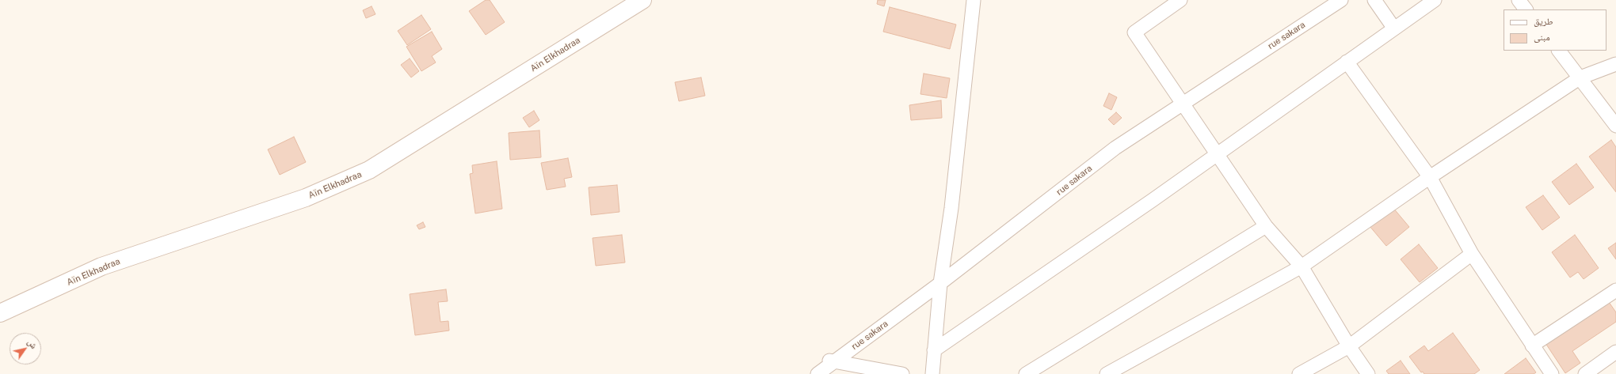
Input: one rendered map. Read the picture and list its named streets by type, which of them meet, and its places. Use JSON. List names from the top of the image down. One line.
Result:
{"streets":{"main road":["Aïn Elkhadraa"],"street":["rue sakara"]},"legend":["طريق","مبنى"],"north":"top right"}
